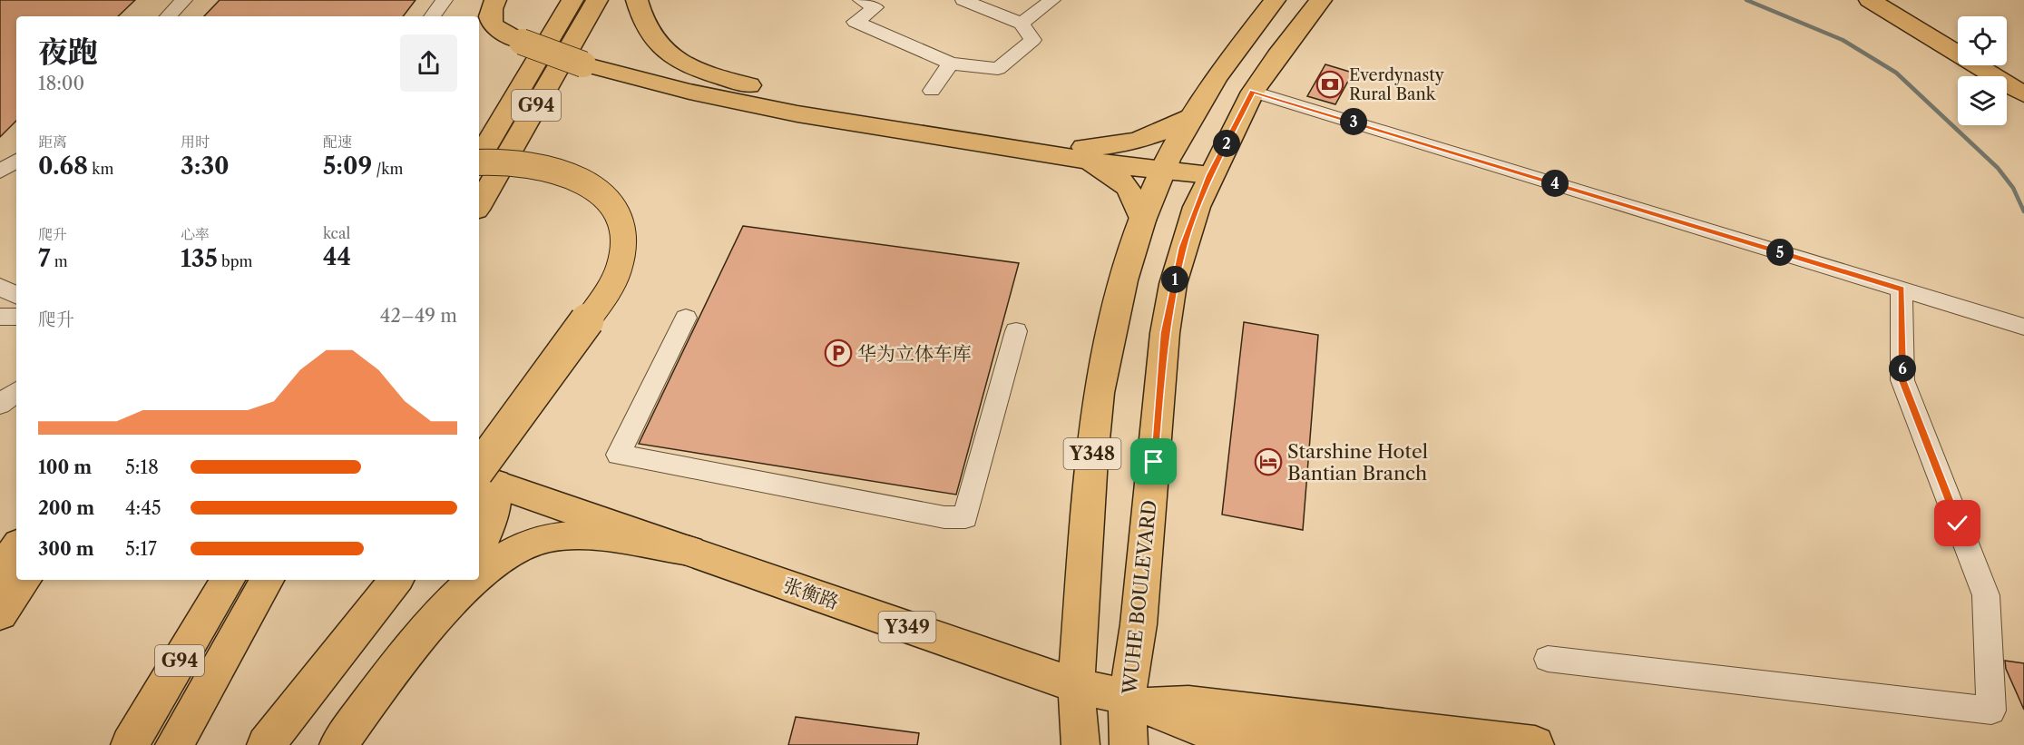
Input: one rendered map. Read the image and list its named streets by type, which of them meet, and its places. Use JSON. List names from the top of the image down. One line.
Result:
{"streets":{"main road":["G94","Y348","张衡路","WUHE BOULEVARD","Y349"]},"crossings":[["Y348","张衡路"],["张衡路","WUHE BOULEVARD"],["张衡路","Y349"],["WUHE BOULEVARD","Y349"]],"places":{"bank":["Everdynasty Rural Bank"],"parking":["华为立体车库"],"hotel":["Starshine Hotel Bantian Branch"]},"page":{"heading":["夜跑","18:00"],"pins":["3","2","4","5","1","6"],"stats":[["距离","0.68 km"],["用时","3:30"],["配速","5:09 /km"],["爬升","7 m"],["心率","135 bpm"],["kcal","44"]],"chart":["爬升","42–49 m"],"list":[{"name":"100 m","note":"5:18"},{"name":"200 m","note":"4:45"},{"name":"300 m","note":"5:17"}]}}
